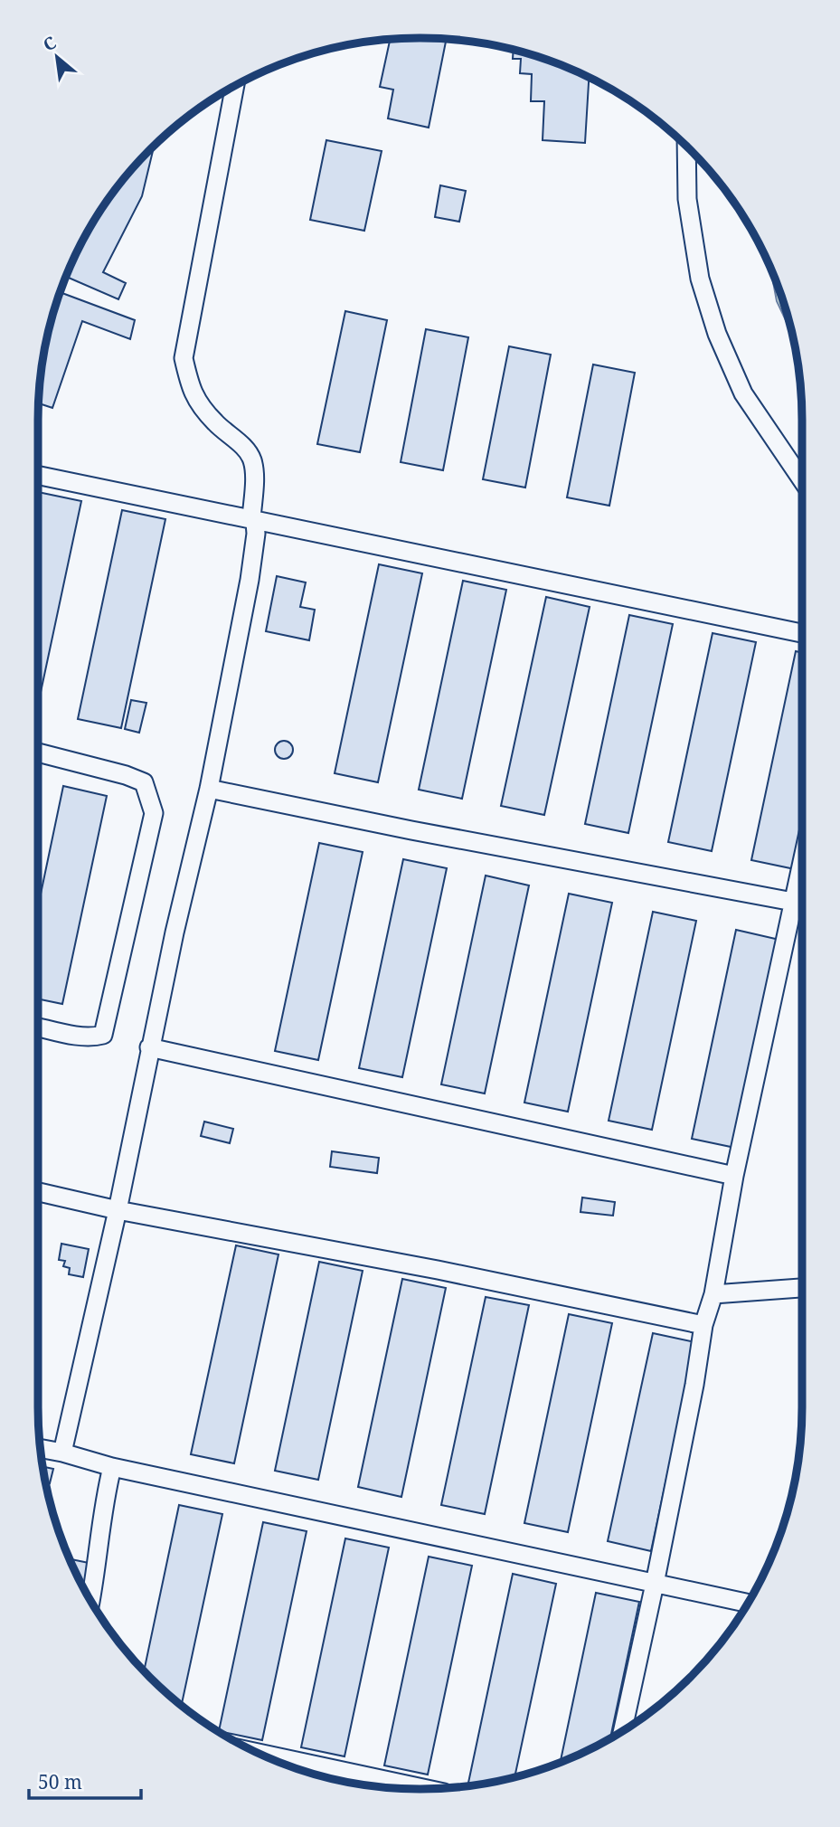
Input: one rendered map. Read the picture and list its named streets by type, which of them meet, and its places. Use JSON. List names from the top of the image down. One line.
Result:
{"scale_bar":"50 m","north":"top left"}
